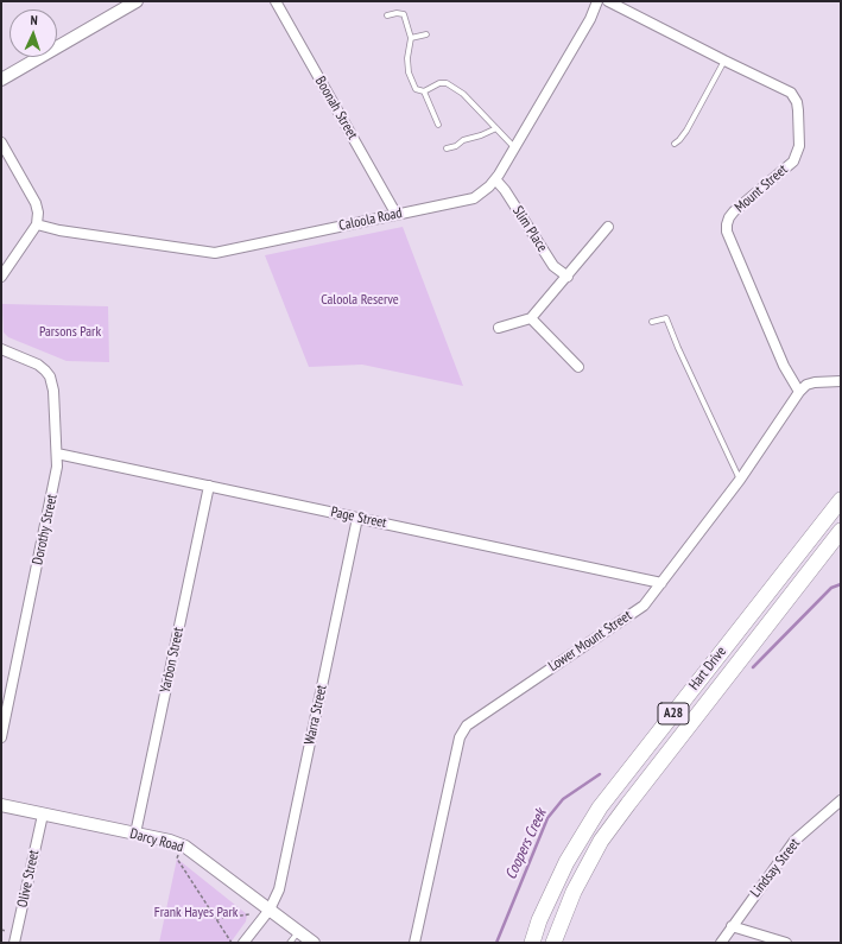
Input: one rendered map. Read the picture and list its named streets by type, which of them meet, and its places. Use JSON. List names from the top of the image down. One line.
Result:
{"streets":{"highway":["Hart Drive","A28"],"street":["Boonah Street","Mount Street","Caloola Road","Slim Place","Page Street","Dorothy Street","Lower Mount Street","Yarbon Street","Warra Street","Darcy Road","Lindsay Street","Olive Street"]},"crossings":[["Boonah Street","Caloola Road"],["Mount Street","Lower Mount Street"],["Caloola Road","Slim Place"],["Page Street","Dorothy Street"],["Page Street","Lower Mount Street"],["Page Street","Yarbon Street"],["Page Street","Warra Street"],["Yarbon Street","Darcy Road"],["Warra Street","Darcy Road"],["Darcy Road","Olive Street"]],"water":["Coopers Creek"],"parks":["Caloola Reserve","Parsons Park","Frank Hayes Park"],"north":"top"}
